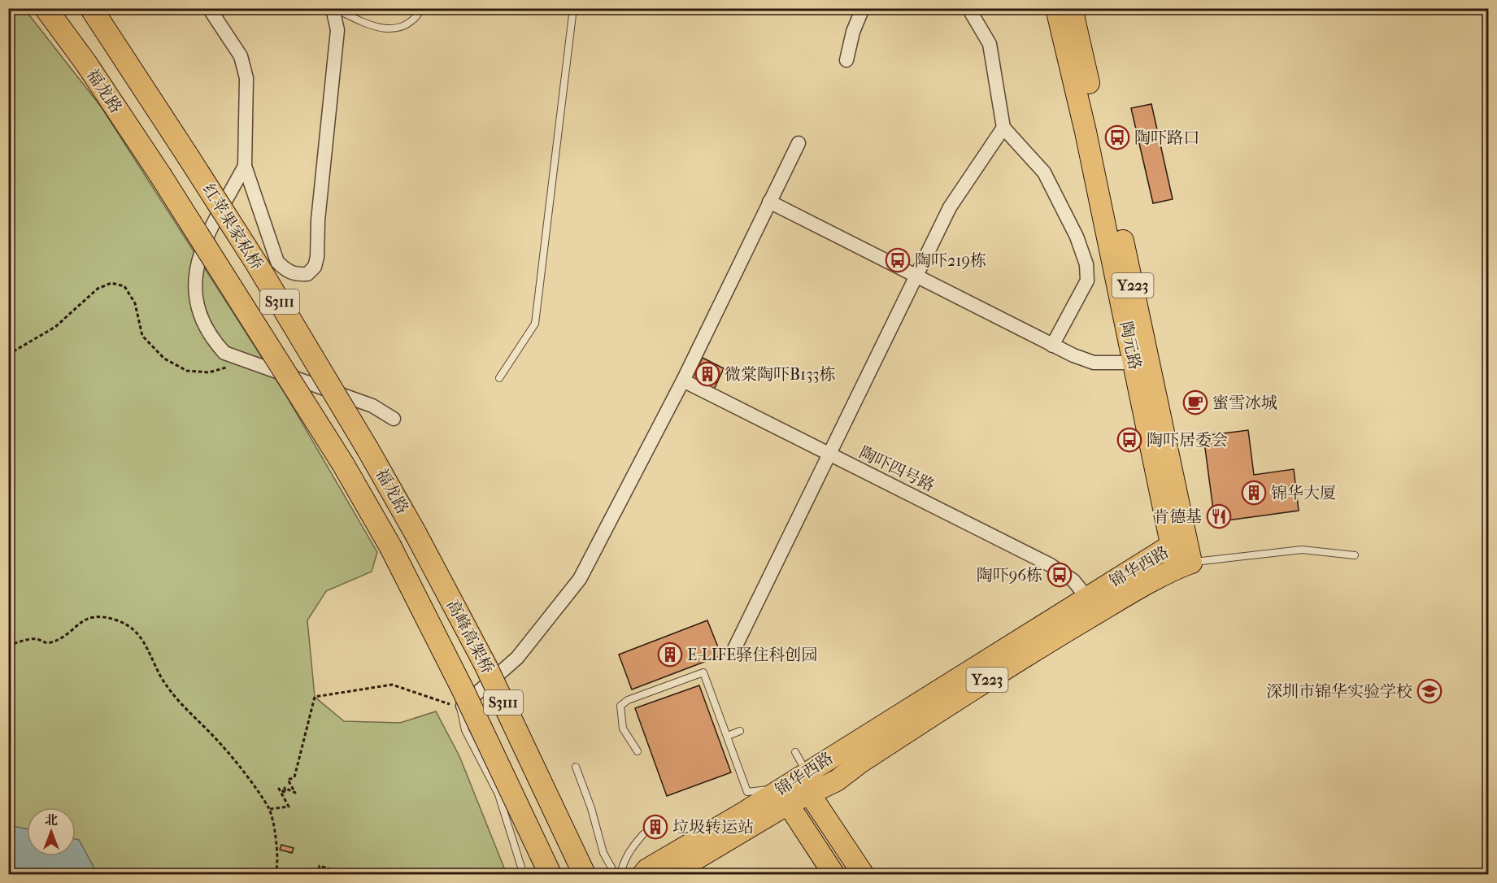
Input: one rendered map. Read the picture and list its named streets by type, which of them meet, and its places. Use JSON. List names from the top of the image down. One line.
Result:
{"streets":{"highway":["福龙路","红苹果家私桥","S3111","高峰高架桥"],"main road":["Y223","陶元路","锦华西路"],"street":["陶吓四号路"]},"crossings":[["福龙路","红苹果家私桥"],["福龙路","高峰高架桥"],["陶元路","锦华西路"],["陶吓四号路","锦华西路"]],"places":{"bus stop":["陶吓路口","陶吓219栋","陶吓居委会","陶吓96栋"],"building":["微棠陶吓B133栋","锦华大厦","E-LIFE驿住科创园","垃圾转运站"],"cafe":["蜜雪冰城"],"restaurant":["肯德基"],"school or university":["深圳市锦华实验学校"]},"north":"top"}
